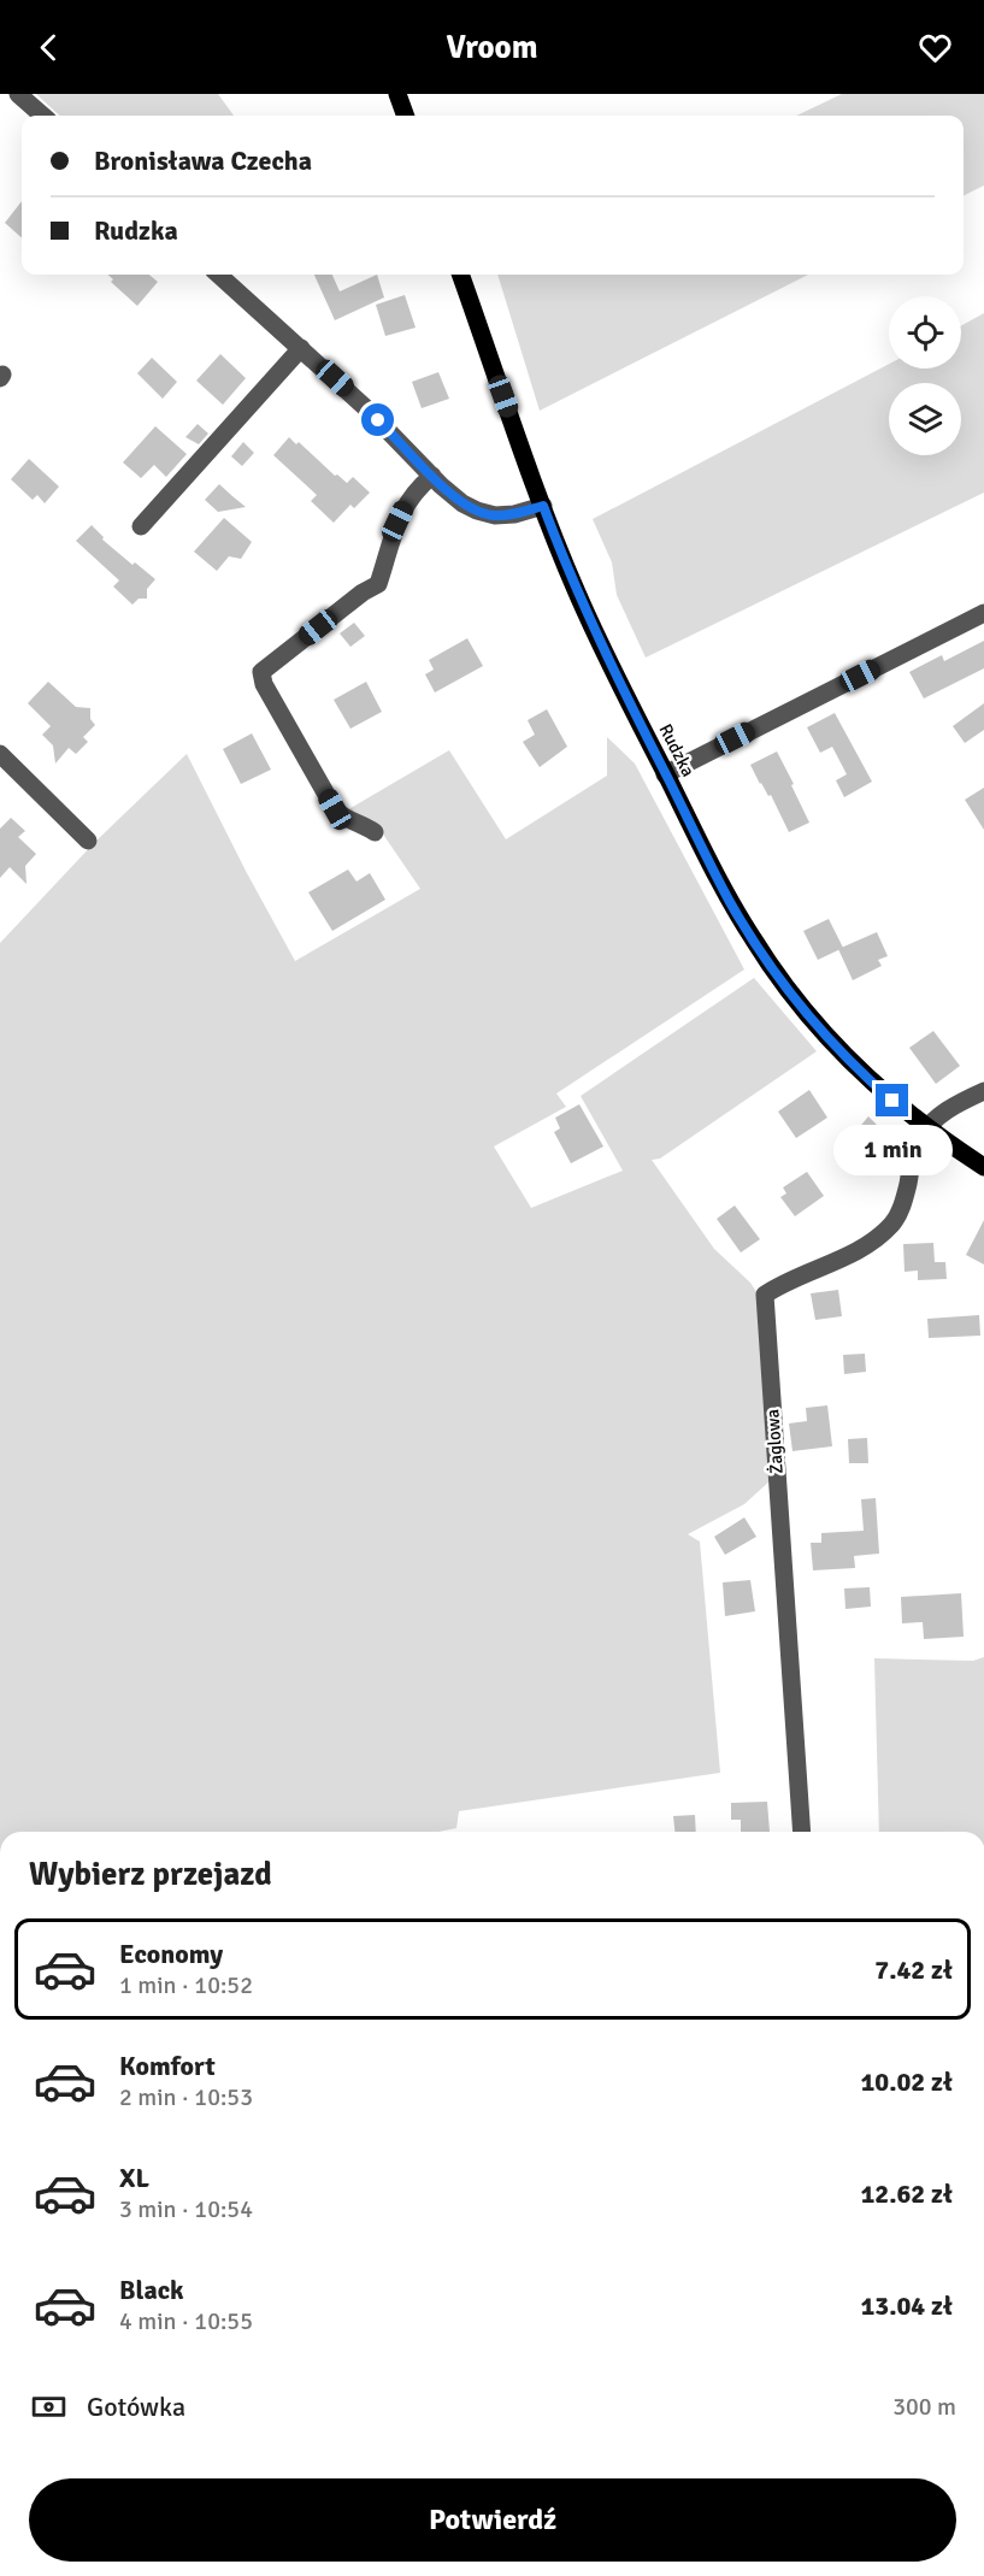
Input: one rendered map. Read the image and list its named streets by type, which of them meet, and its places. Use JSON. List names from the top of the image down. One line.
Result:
{"streets":{"main road":["Rudzka"],"street":["Żaglowa"]},"crossings":[["Rudzka","Żaglowa"]],"page":{"header":"Vroom","banner":["Bronisława Czecha","Rudzka"],"bubble":"1 min","heading":"Wybierz przejazd","list":[{"name":"Economy","note":"1 min · 10:52","value":"7.42 zł"},{"name":"Komfort","note":"2 min · 10:53","value":"10.02 zł"},{"name":"XL","note":"3 min · 10:54","value":"12.62 zł"},{"name":"Black","note":"4 min · 10:55","value":"13.04 zł"}],"pay":["Gotówka","300 m"],"buttons":"Potwierdź"}}
